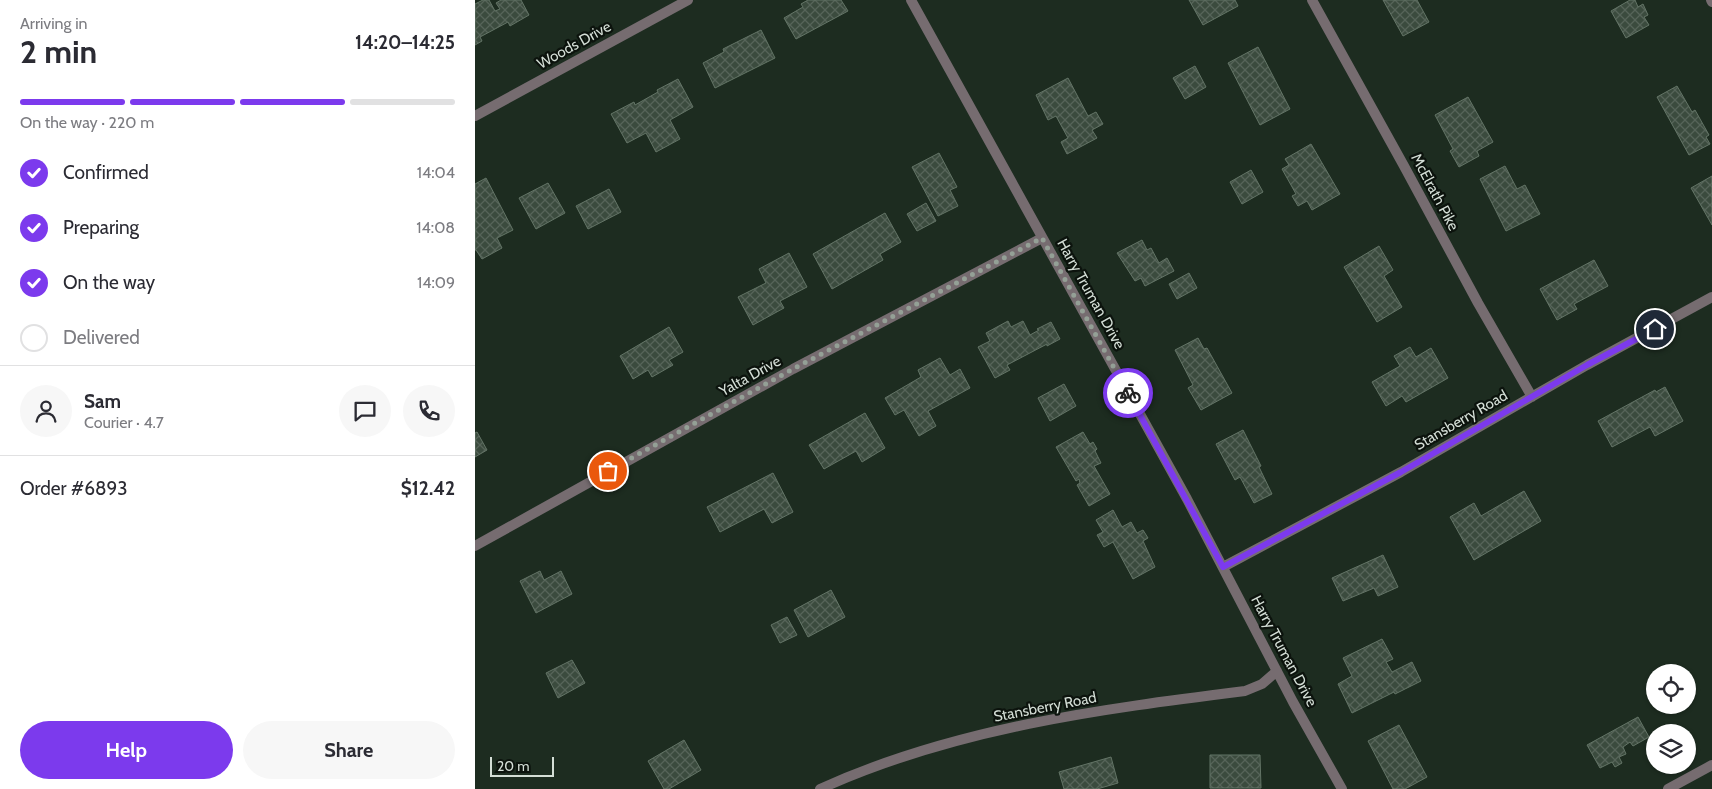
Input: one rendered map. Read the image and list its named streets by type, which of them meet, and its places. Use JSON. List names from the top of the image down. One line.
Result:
{"streets":{"street":["Woods Drive","McElrath Pike","Harry Truman Drive","Yalta Drive","Stansberry Road"]},"crossings":[["McElrath Pike","Stansberry Road"],["Harry Truman Drive","Yalta Drive"],["Harry Truman Drive","Stansberry Road"]],"scale_bar":"20 m","page":{"heading":["2 min","Arriving in","14:20–14:25"],"panel":["Sam","Courier · 4.7","Order #6893","$12.42"],"bar":"On the way · 220 m","list":[["Confirmed","14:04"],["Preparing","14:08"],["On the way","14:09"],"Delivered"],"buttons":["Help","Share"],"scale":"20 m"}}
